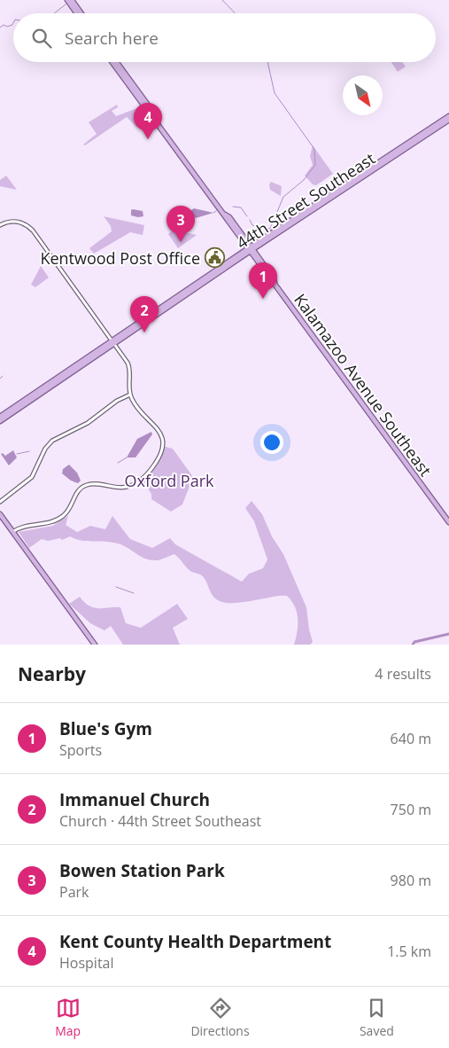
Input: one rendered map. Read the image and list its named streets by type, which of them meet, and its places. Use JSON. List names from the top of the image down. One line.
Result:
{"streets":{"main road":["44th Street Southeast","Kalamazoo Avenue Southeast"]},"crossings":[["44th Street Southeast","Kalamazoo Avenue Southeast"]],"parks":["Oxford Park"],"places":{"public building":["Kentwood Post Office"]},"north":"bottom right","page":{"search":"Search here","pins":["4","3","1","2"],"heading":["Nearby","4 results"],"list":[{"mark":"1","name":"Blue's Gym","note":"Sports","value":"640 m"},{"mark":"2","name":"Immanuel Church","note":"Church · 44th Street Southeast","value":"750 m"},{"mark":"3","name":"Bowen Station Park","note":"Park","value":"980 m"},{"mark":"4","name":"Kent County Health Department","note":"Hospital","value":"1.5 km"}],"nav":["Map","Directions","Saved"]}}
